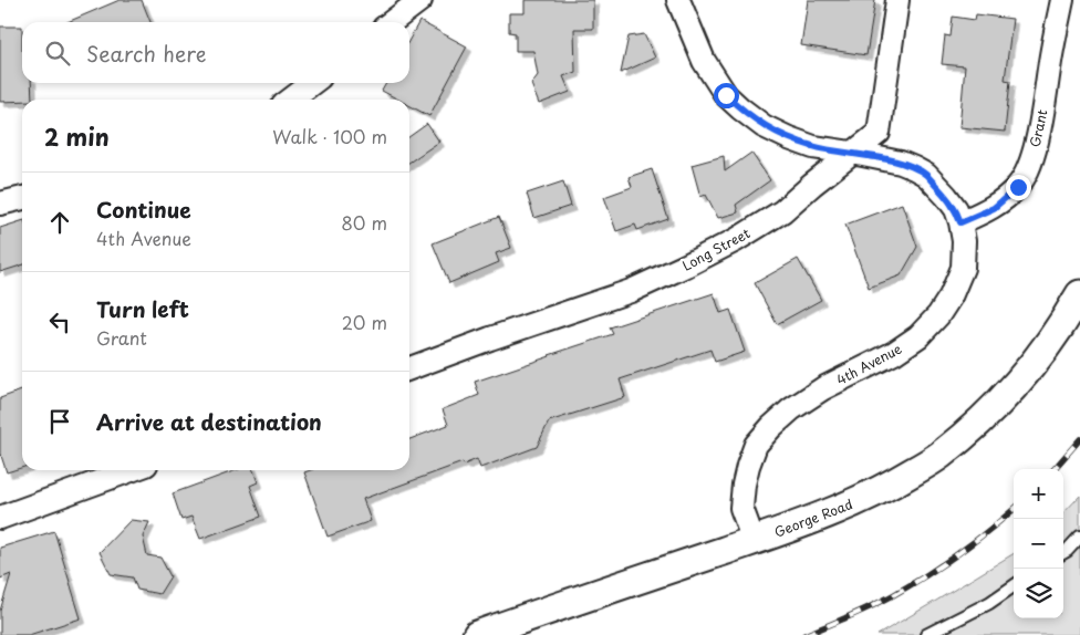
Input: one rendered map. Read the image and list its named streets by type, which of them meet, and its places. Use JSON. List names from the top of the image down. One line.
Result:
{"streets":{"street":["Grant","Long Street","4th Avenue","George Road"]},"crossings":[["Grant","4th Avenue"],["Long Street","4th Avenue"],["4th Avenue","George Road"]],"page":{"search":"Search here","heading":["2 min","Walk · 100 m"],"list":[["Continue","4th Avenue","80 m"],["Turn left","Grant","20 m"],"Arrive at destination"],"map_buttons":["+","−"]}}
